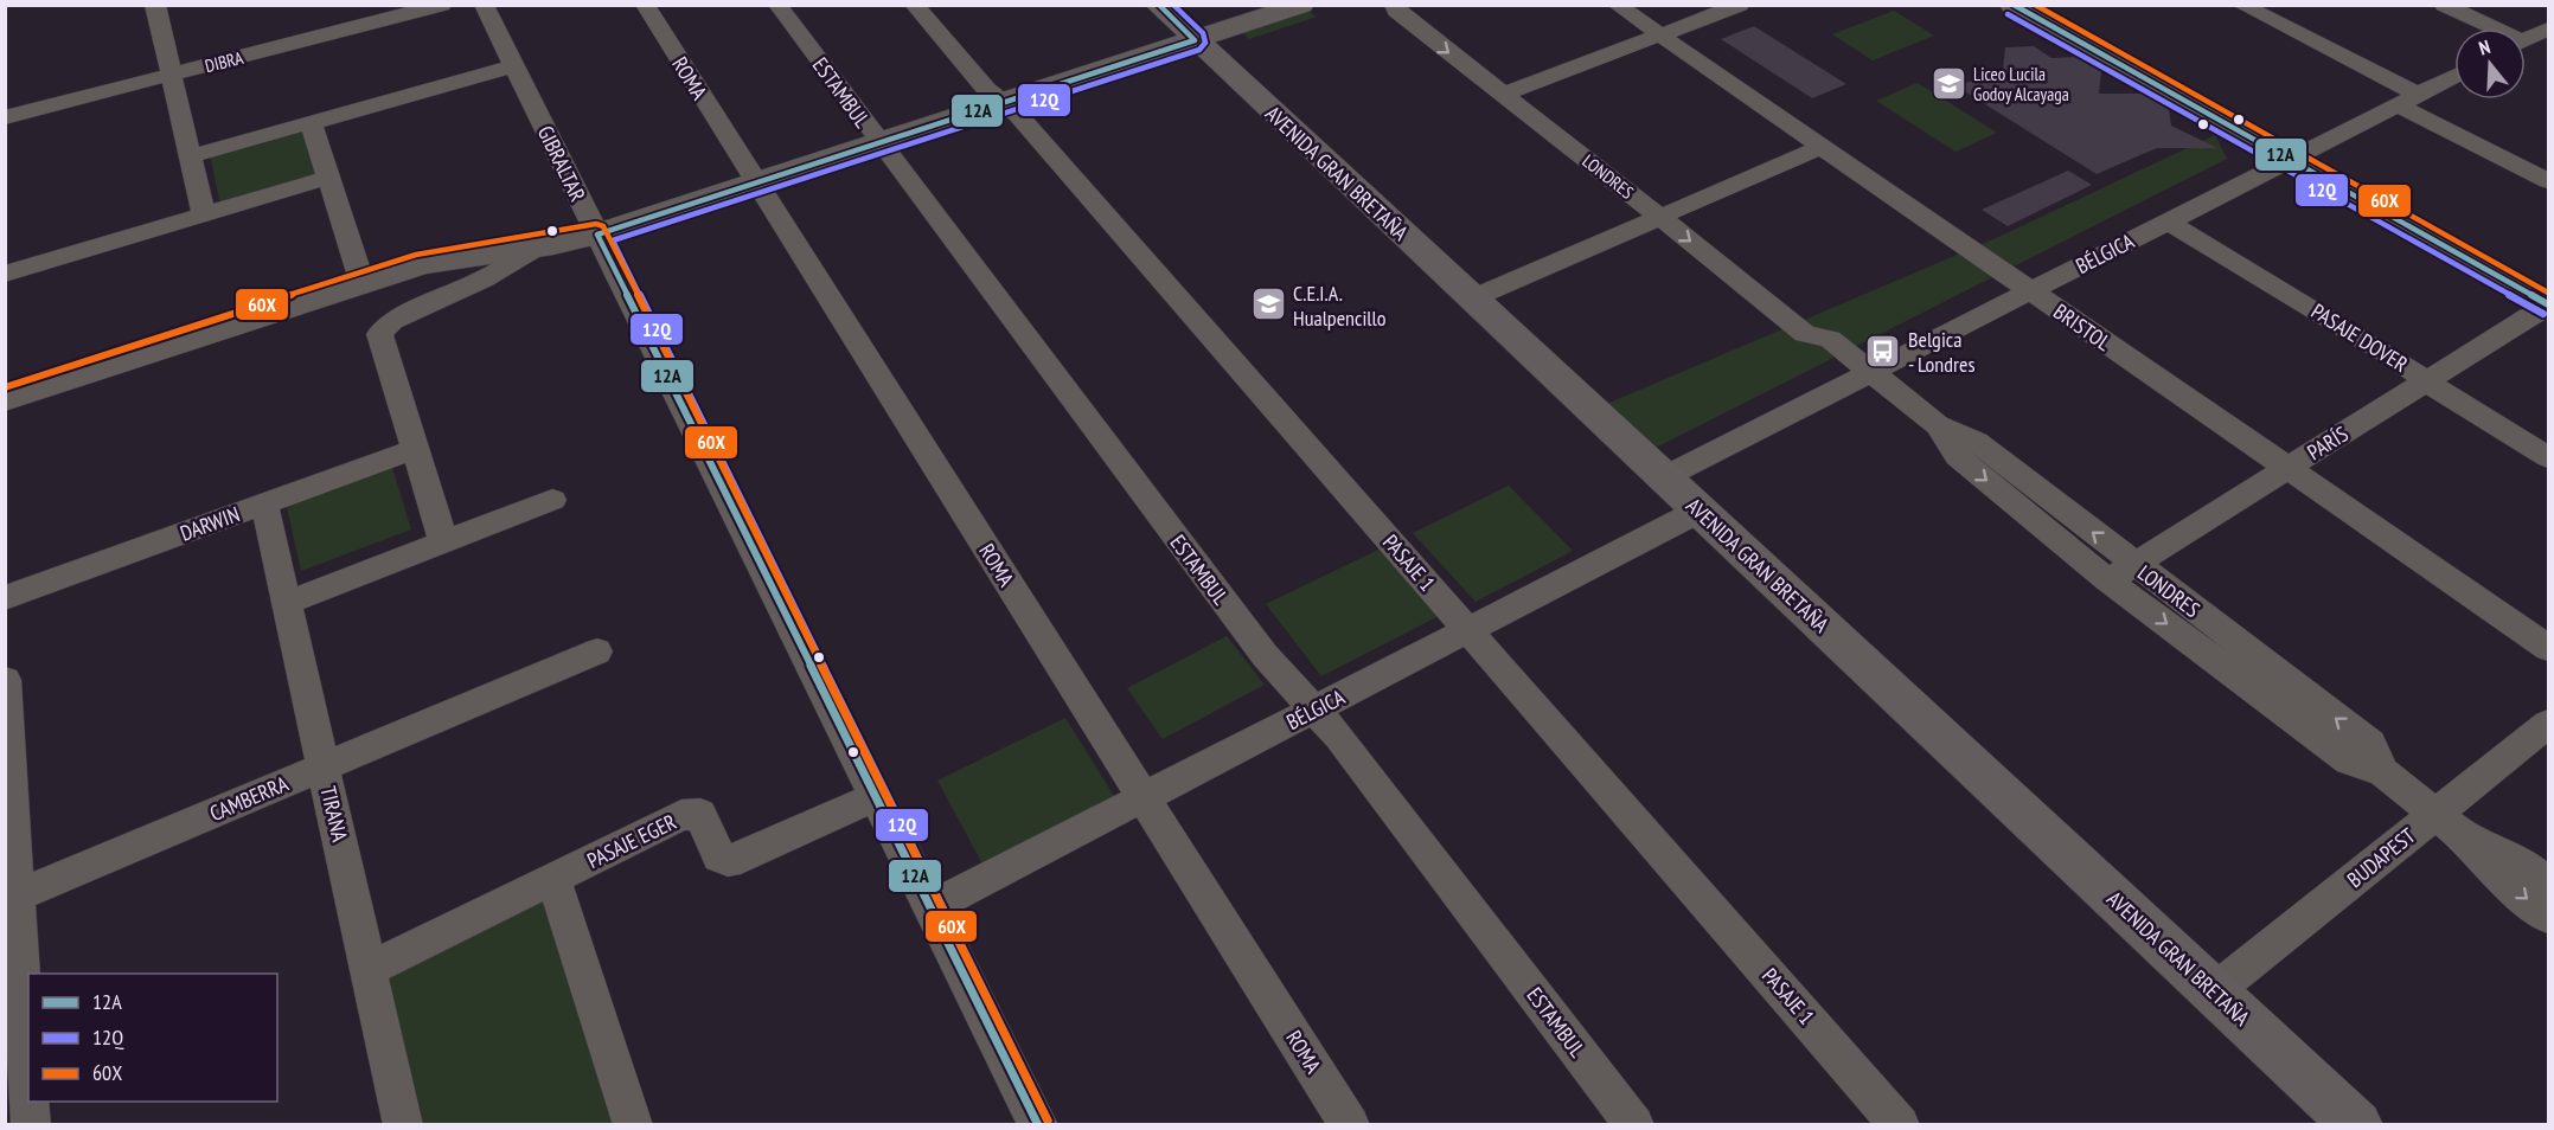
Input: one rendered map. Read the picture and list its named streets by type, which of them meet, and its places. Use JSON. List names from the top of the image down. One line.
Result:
{"streets":{"main road":["AVENIDA GRAN BRETAÑA"],"street":["DIBRA","ROMA","ESTAMBUL","GIBRALTAR","LONDRES","BÉLGICA","BRISTOL","PASAJE DOVER","PARÍS","DARWIN","PASAJE 1","CAMBERRA","TIRANA","PASAJE EGER","BUDAPEST"]},"crossings":[["ROMA","BÉLGICA"],["ESTAMBUL","BÉLGICA"],["GIBRALTAR","BÉLGICA"],["GIBRALTAR","PASAJE EGER"],["AVENIDA GRAN BRETAÑA","BÉLGICA"],["AVENIDA GRAN BRETAÑA","BUDAPEST"],["LONDRES","BÉLGICA"],["LONDRES","PARÍS"],["LONDRES","BUDAPEST"],["BÉLGICA","BRISTOL"],["BÉLGICA","PASAJE DOVER"],["BÉLGICA","PASAJE 1"],["BRISTOL","PARÍS"],["PASAJE DOVER","PARÍS"],["DARWIN","TIRANA"],["CAMBERRA","TIRANA"],["TIRANA","PASAJE EGER"]],"places":{"school or university":["Liceo Lucila Godoy Alcayaga","C.E.I.A. Hualpencillo"],"bus stop":["Belgica - Londres"]},"lines":["transit line 12A","transit line 12Q","transit line 60X"],"legend":["12A","12Q","60X"],"north":"top"}
